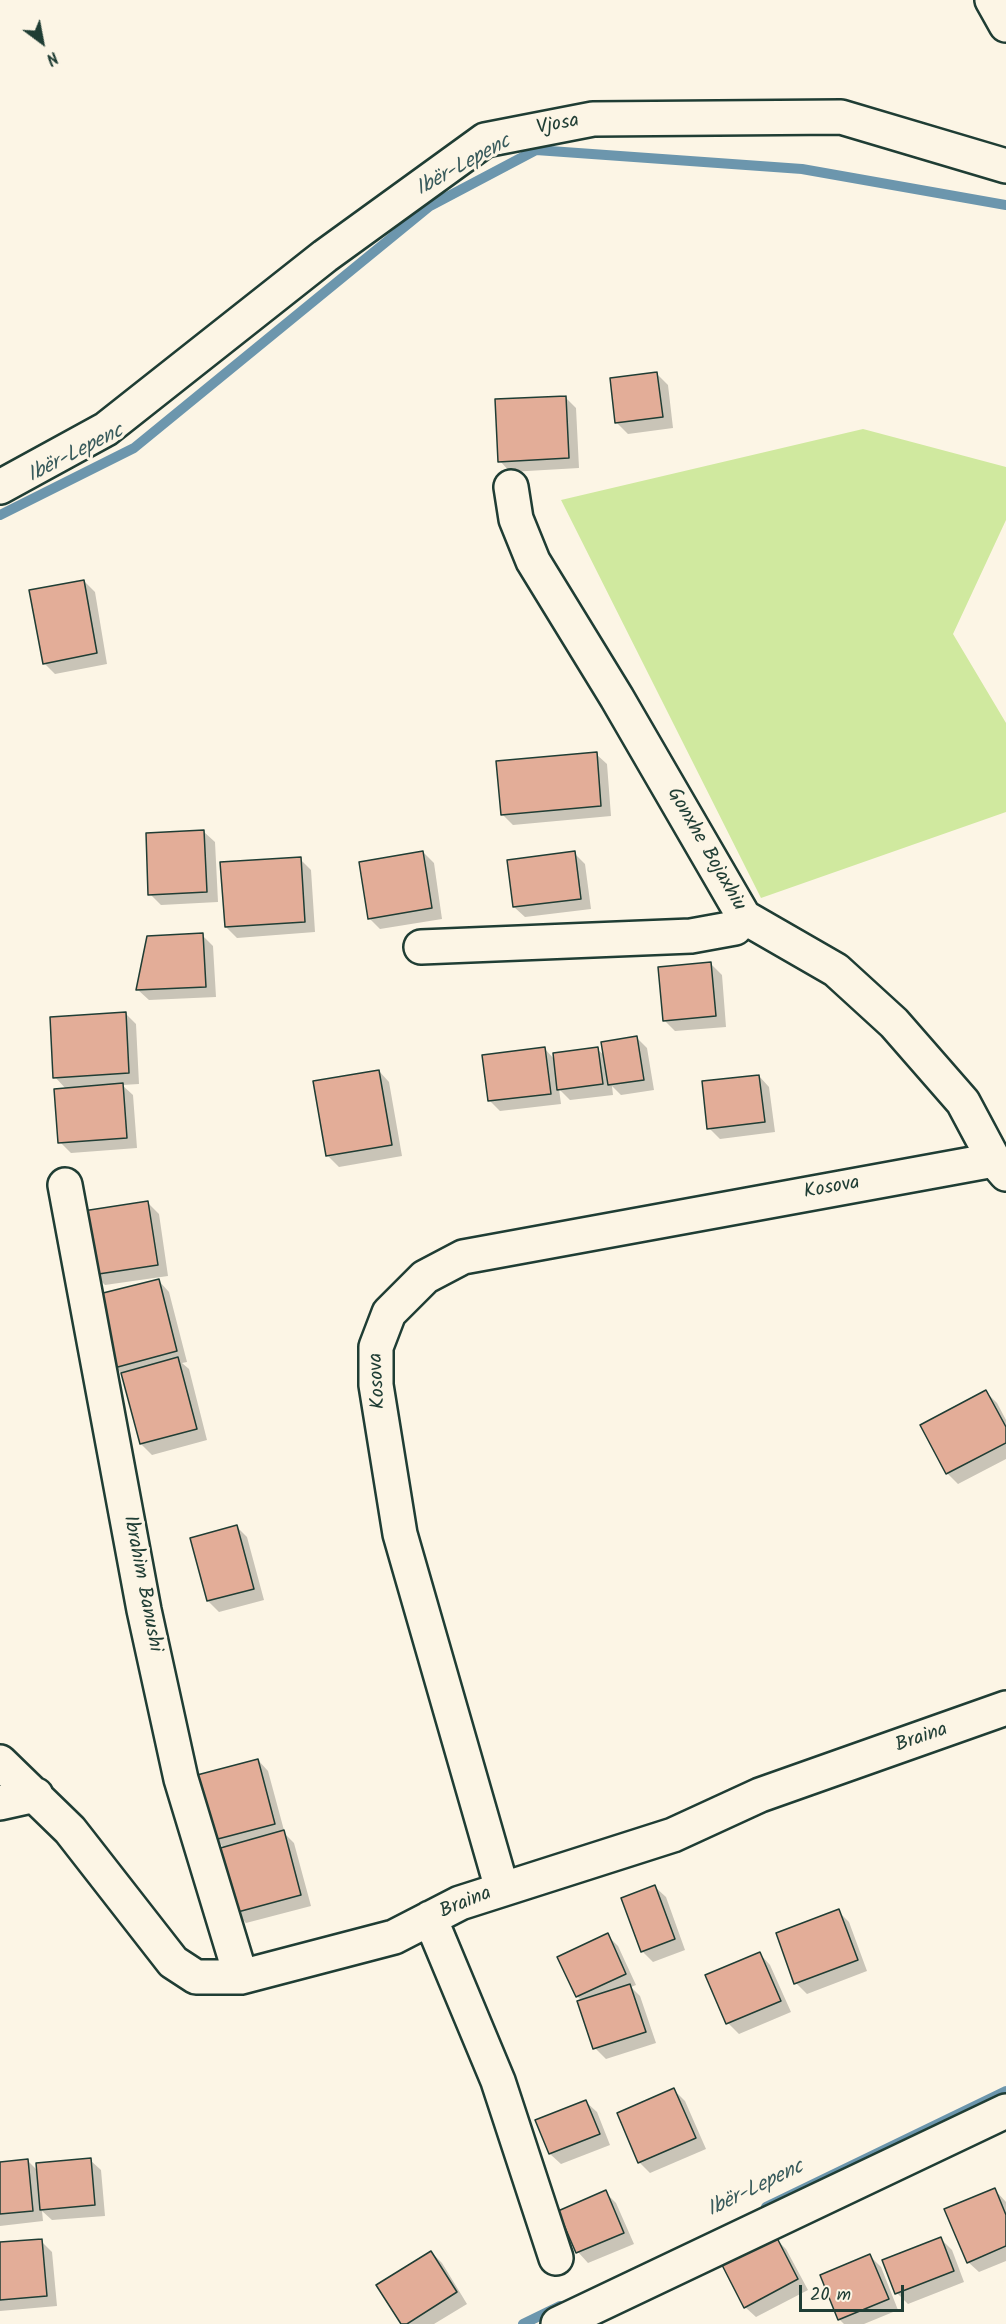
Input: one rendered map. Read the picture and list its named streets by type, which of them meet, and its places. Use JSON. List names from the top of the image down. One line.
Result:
{"streets":{"street":["Vjosa","Gonxhe Bojaxhiu","Kosova","Ibrahim Banushi","Braina"]},"crossings":[["Gonxhe Bojaxhiu","Kosova"],["Kosova","Braina"],["Ibrahim Banushi","Braina"]],"water":["Ibër-Lepenc"],"scale_bar":"20 m","north":"bottom right"}
